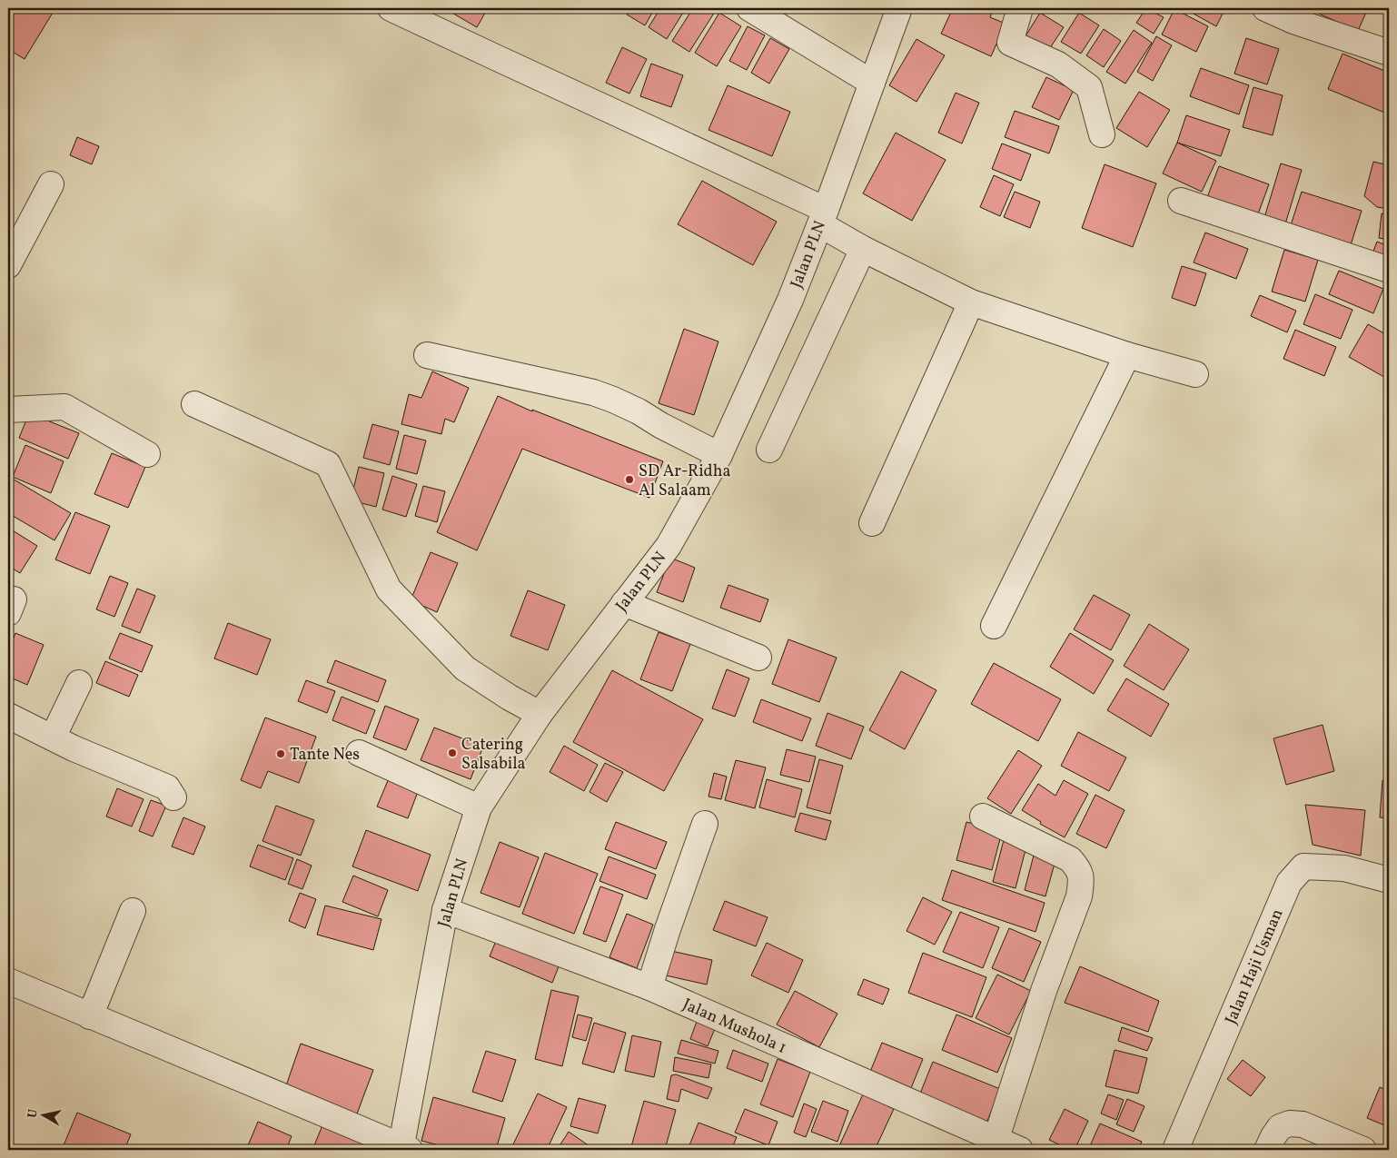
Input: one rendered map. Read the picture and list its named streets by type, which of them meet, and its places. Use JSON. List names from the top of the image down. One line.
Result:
{"streets":{"street":["Jalan PLN","Jalan Haji Usman","Jalan Mushola 1"]},"crossings":[["Jalan PLN","Jalan Mushola 1"]],"places":["SD Ar-Ridha Al Salaam","Catering Salsabila","Tante Nes"],"north":"left"}
